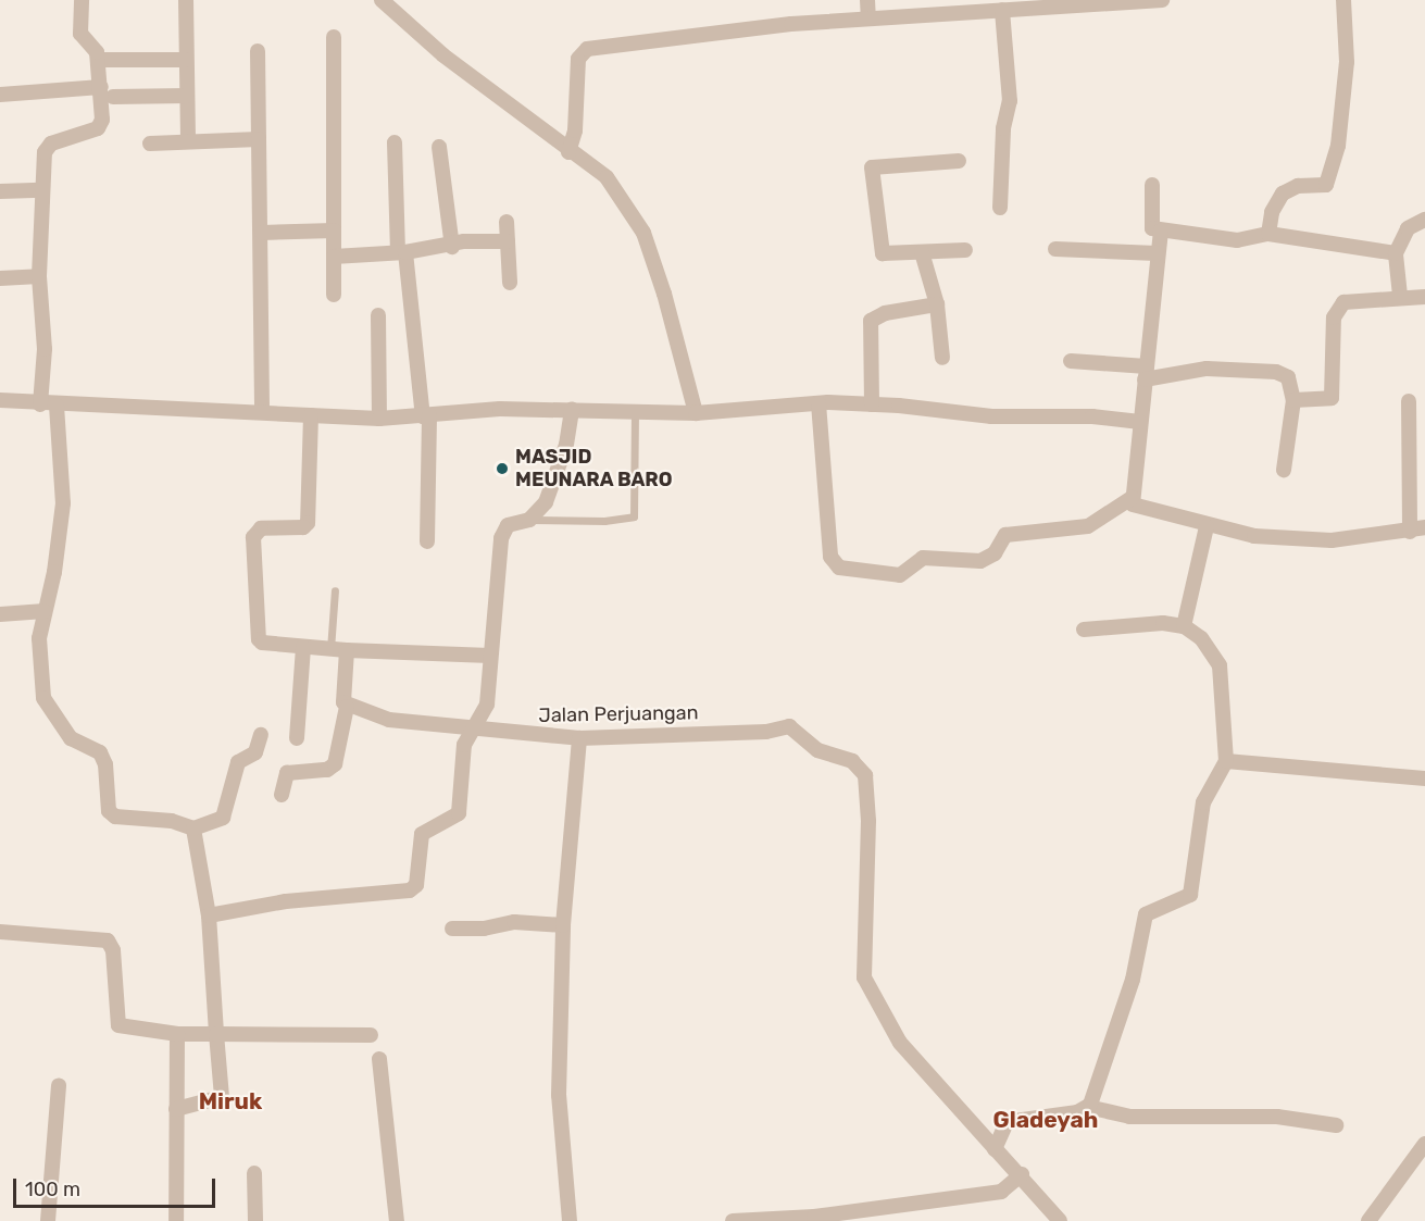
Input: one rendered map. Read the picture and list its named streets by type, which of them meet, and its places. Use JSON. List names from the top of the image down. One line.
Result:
{"streets":{"street":["Jalan Perjuangan"]},"districts":["Miruk","Gladeyah"],"places":["MASJID MEUNARA BARO"],"scale_bar":"100 m"}
